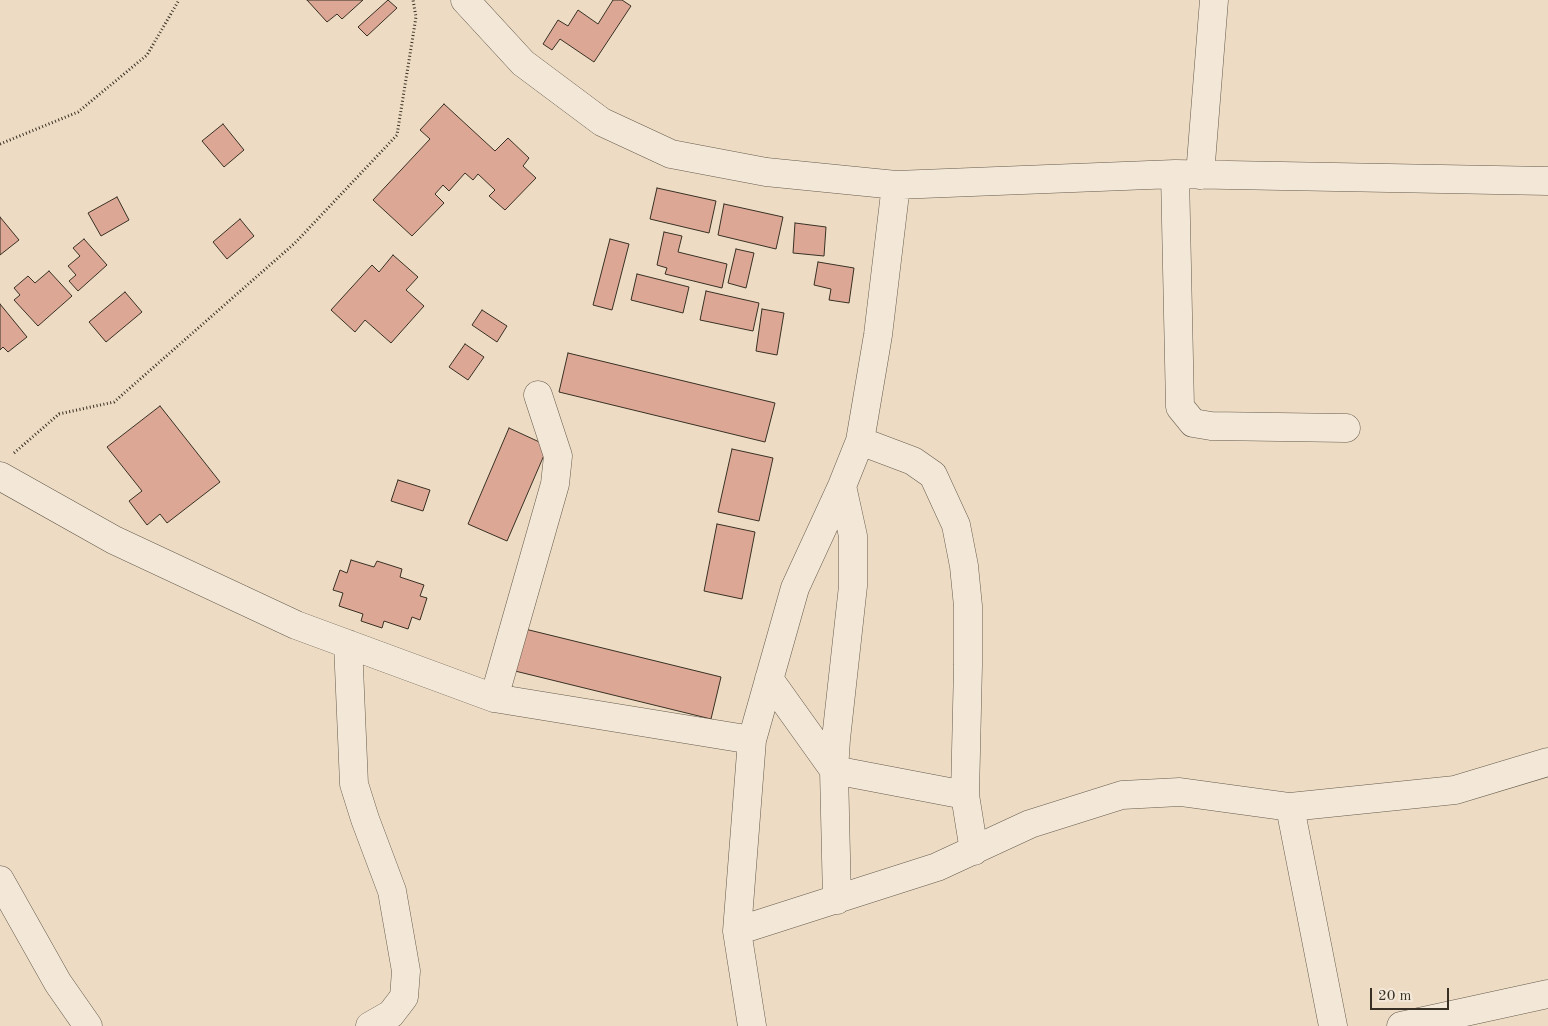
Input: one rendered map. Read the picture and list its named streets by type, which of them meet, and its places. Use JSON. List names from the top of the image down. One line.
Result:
{"scale_bar":"20 m"}
